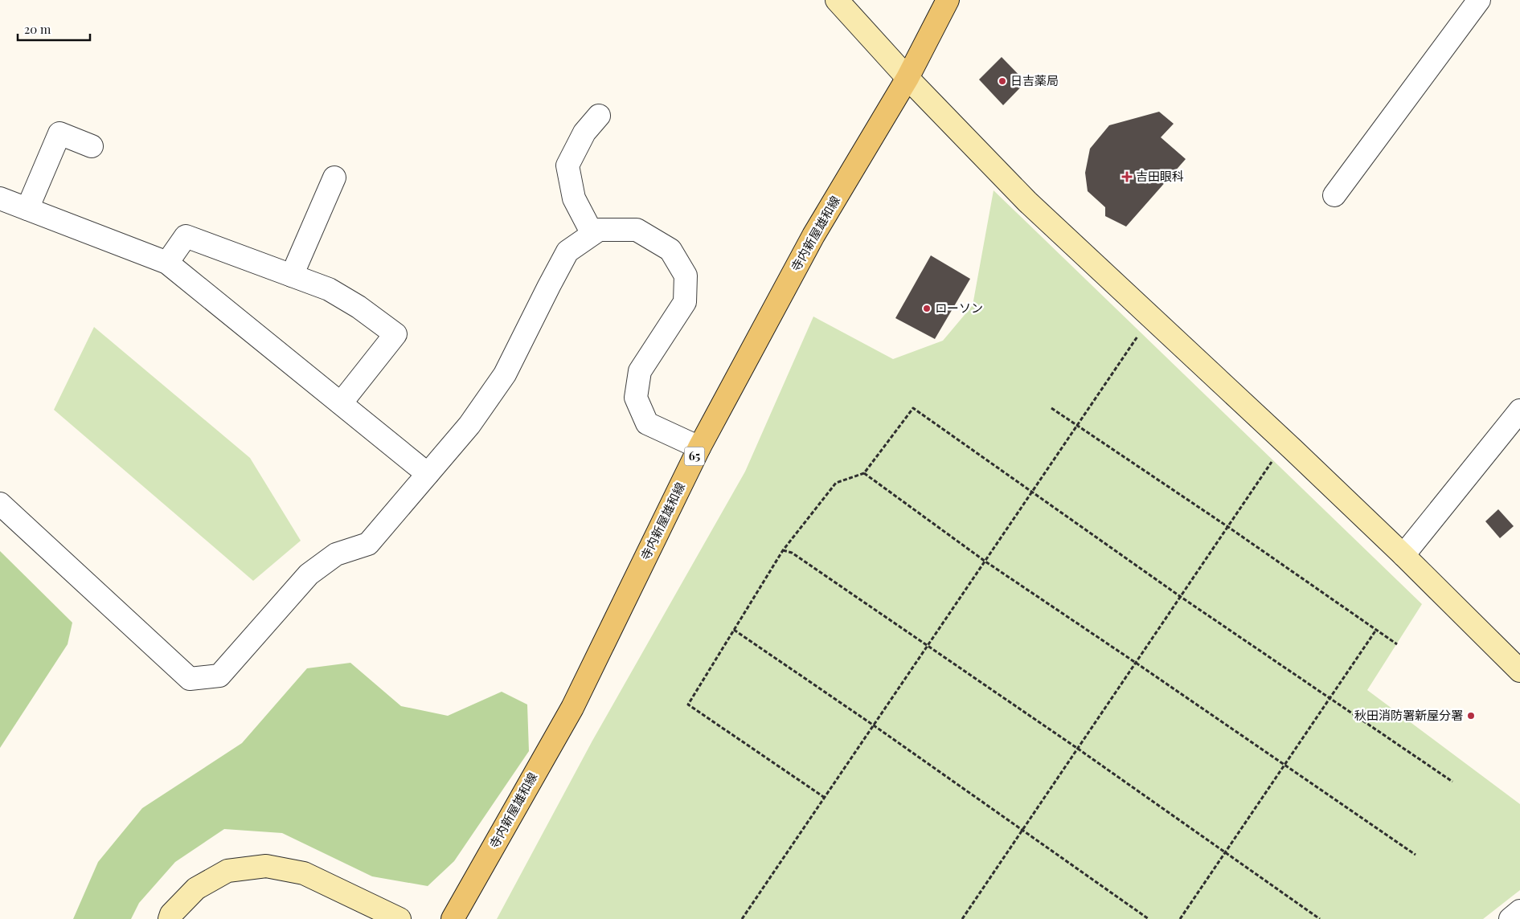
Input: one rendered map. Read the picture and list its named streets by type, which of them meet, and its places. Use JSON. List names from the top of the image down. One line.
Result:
{"streets":{"main road":["寺内新屋雄和線","65"]},"places":{"other":["日吉薬局","ローソン","秋田消防署新屋分署"],"health":["吉田眼科"]},"scale_bar":"20 m"}
